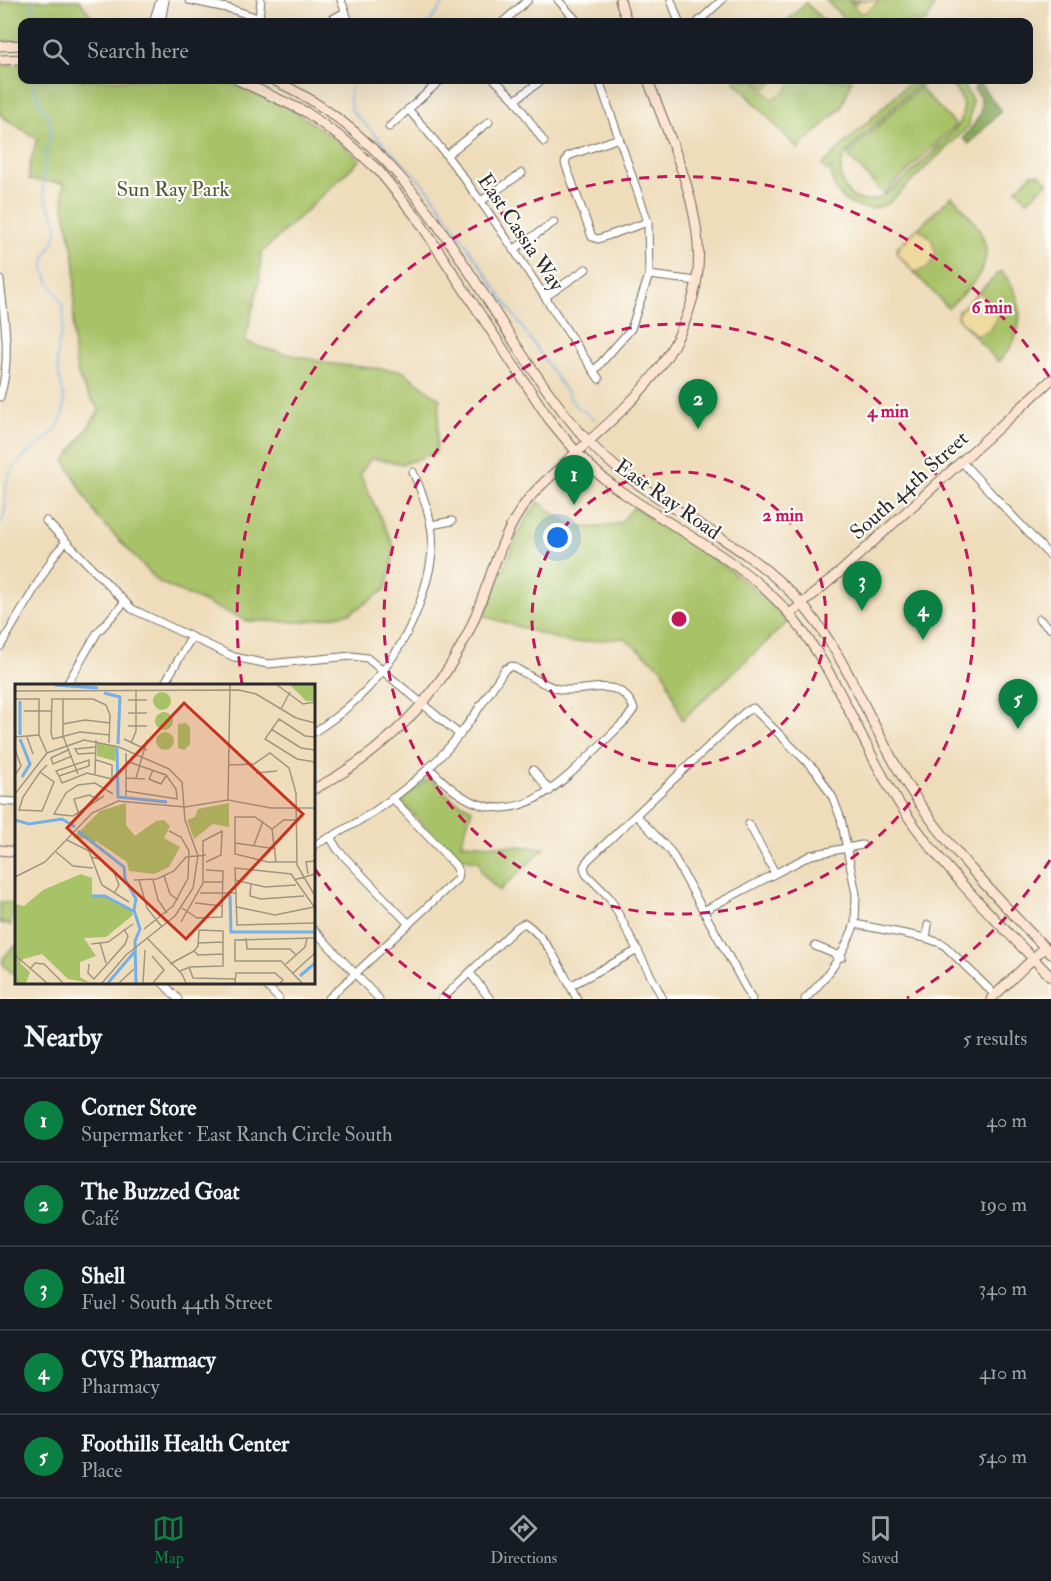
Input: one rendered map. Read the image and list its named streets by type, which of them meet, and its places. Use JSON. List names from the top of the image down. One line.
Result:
{"streets":{"main road":["South 44th Street","East Ray Road"],"street":["East Cassia Way"]},"crossings":[["South 44th Street","East Ray Road"]],"parks":["Sun Ray Park"],"page":{"search":"Search here","pins":["2","1","3","4","5"],"heading":["Nearby","5 results"],"list":[{"mark":"1","name":"Corner Store","note":"Supermarket · East Ranch Circle South","value":"40 m"},{"mark":"2","name":"The Buzzed Goat","note":"Café","value":"190 m"},{"mark":"3","name":"Shell","note":"Fuel · South 44th Street","value":"340 m"},{"mark":"4","name":"CVS Pharmacy","note":"Pharmacy","value":"410 m"},{"mark":"5","name":"Foothills Health Center","note":"Place","value":"540 m"}],"nav":["Map","Directions","Saved"]},"rings":["6 min","4 min","2 min"]}
